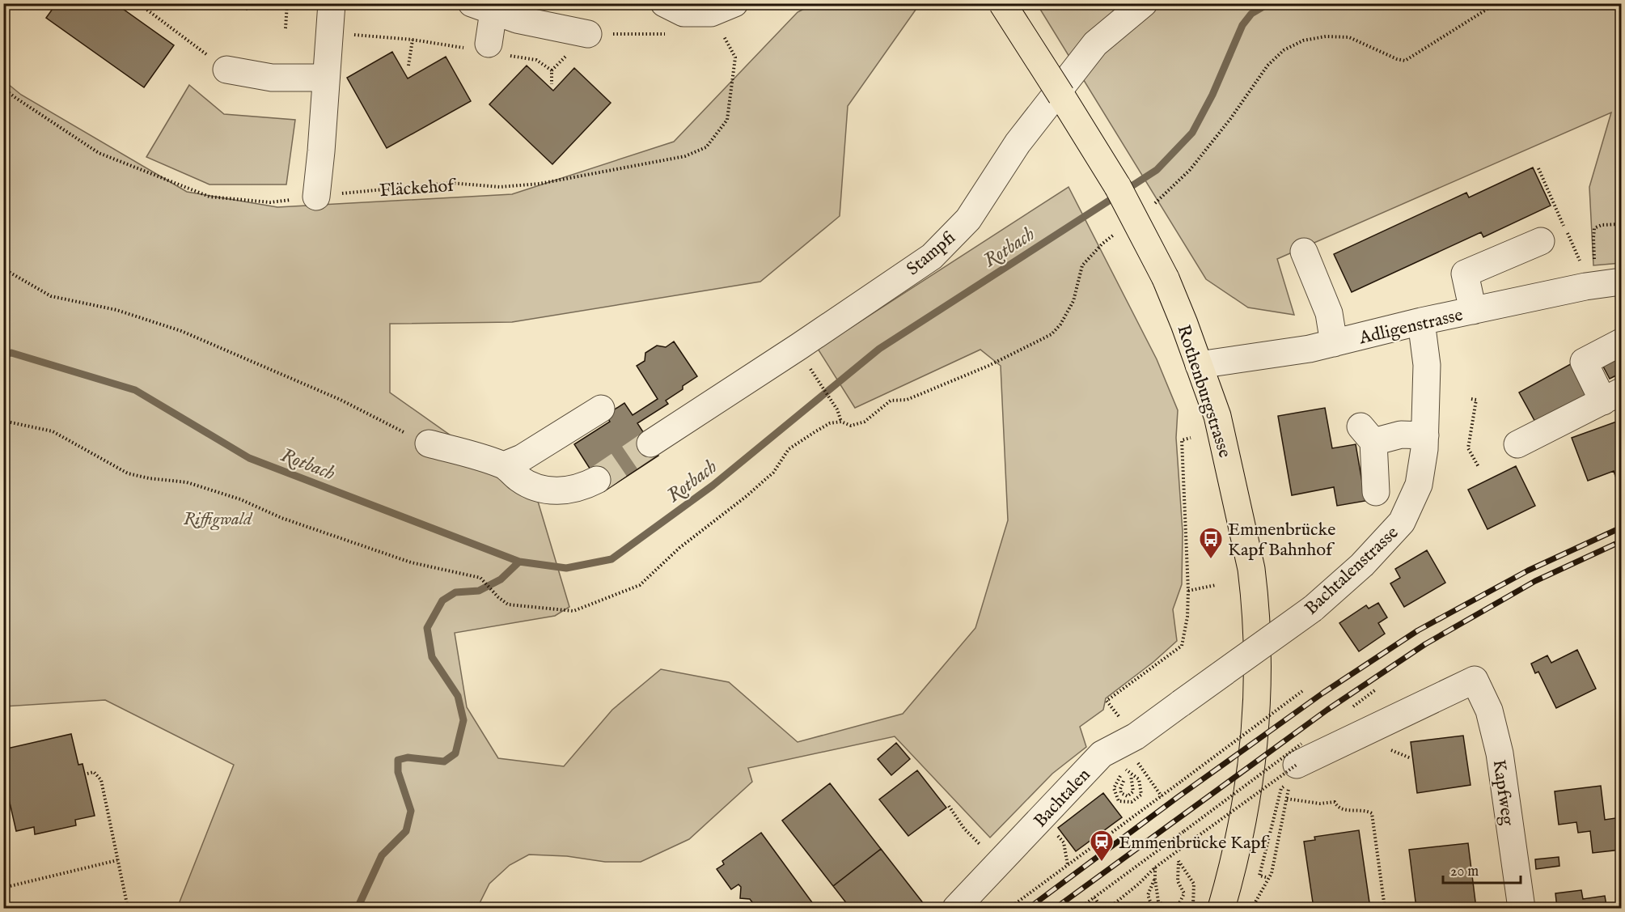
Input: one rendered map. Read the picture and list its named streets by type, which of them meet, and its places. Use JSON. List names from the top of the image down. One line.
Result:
{"streets":{"main road":["Rothenburgstrasse"],"street":["Stampfi","Adligenstrasse","Bachtalenstrasse","Kapfweg","Bachtalen"],"path":["Fläckehof"]},"crossings":[["Adligenstrasse","Rothenburgstrasse"],["Adligenstrasse","Bachtalenstrasse"],["Bachtalenstrasse","Bachtalen"]],"water":["Rotbach"],"parks":["Riffigwald"],"places":{"bus stop":["Emmenbrücke Kapf Bahnhof"],"station":["Emmenbrücke Kapf"]},"scale_bar":"20 m"}
